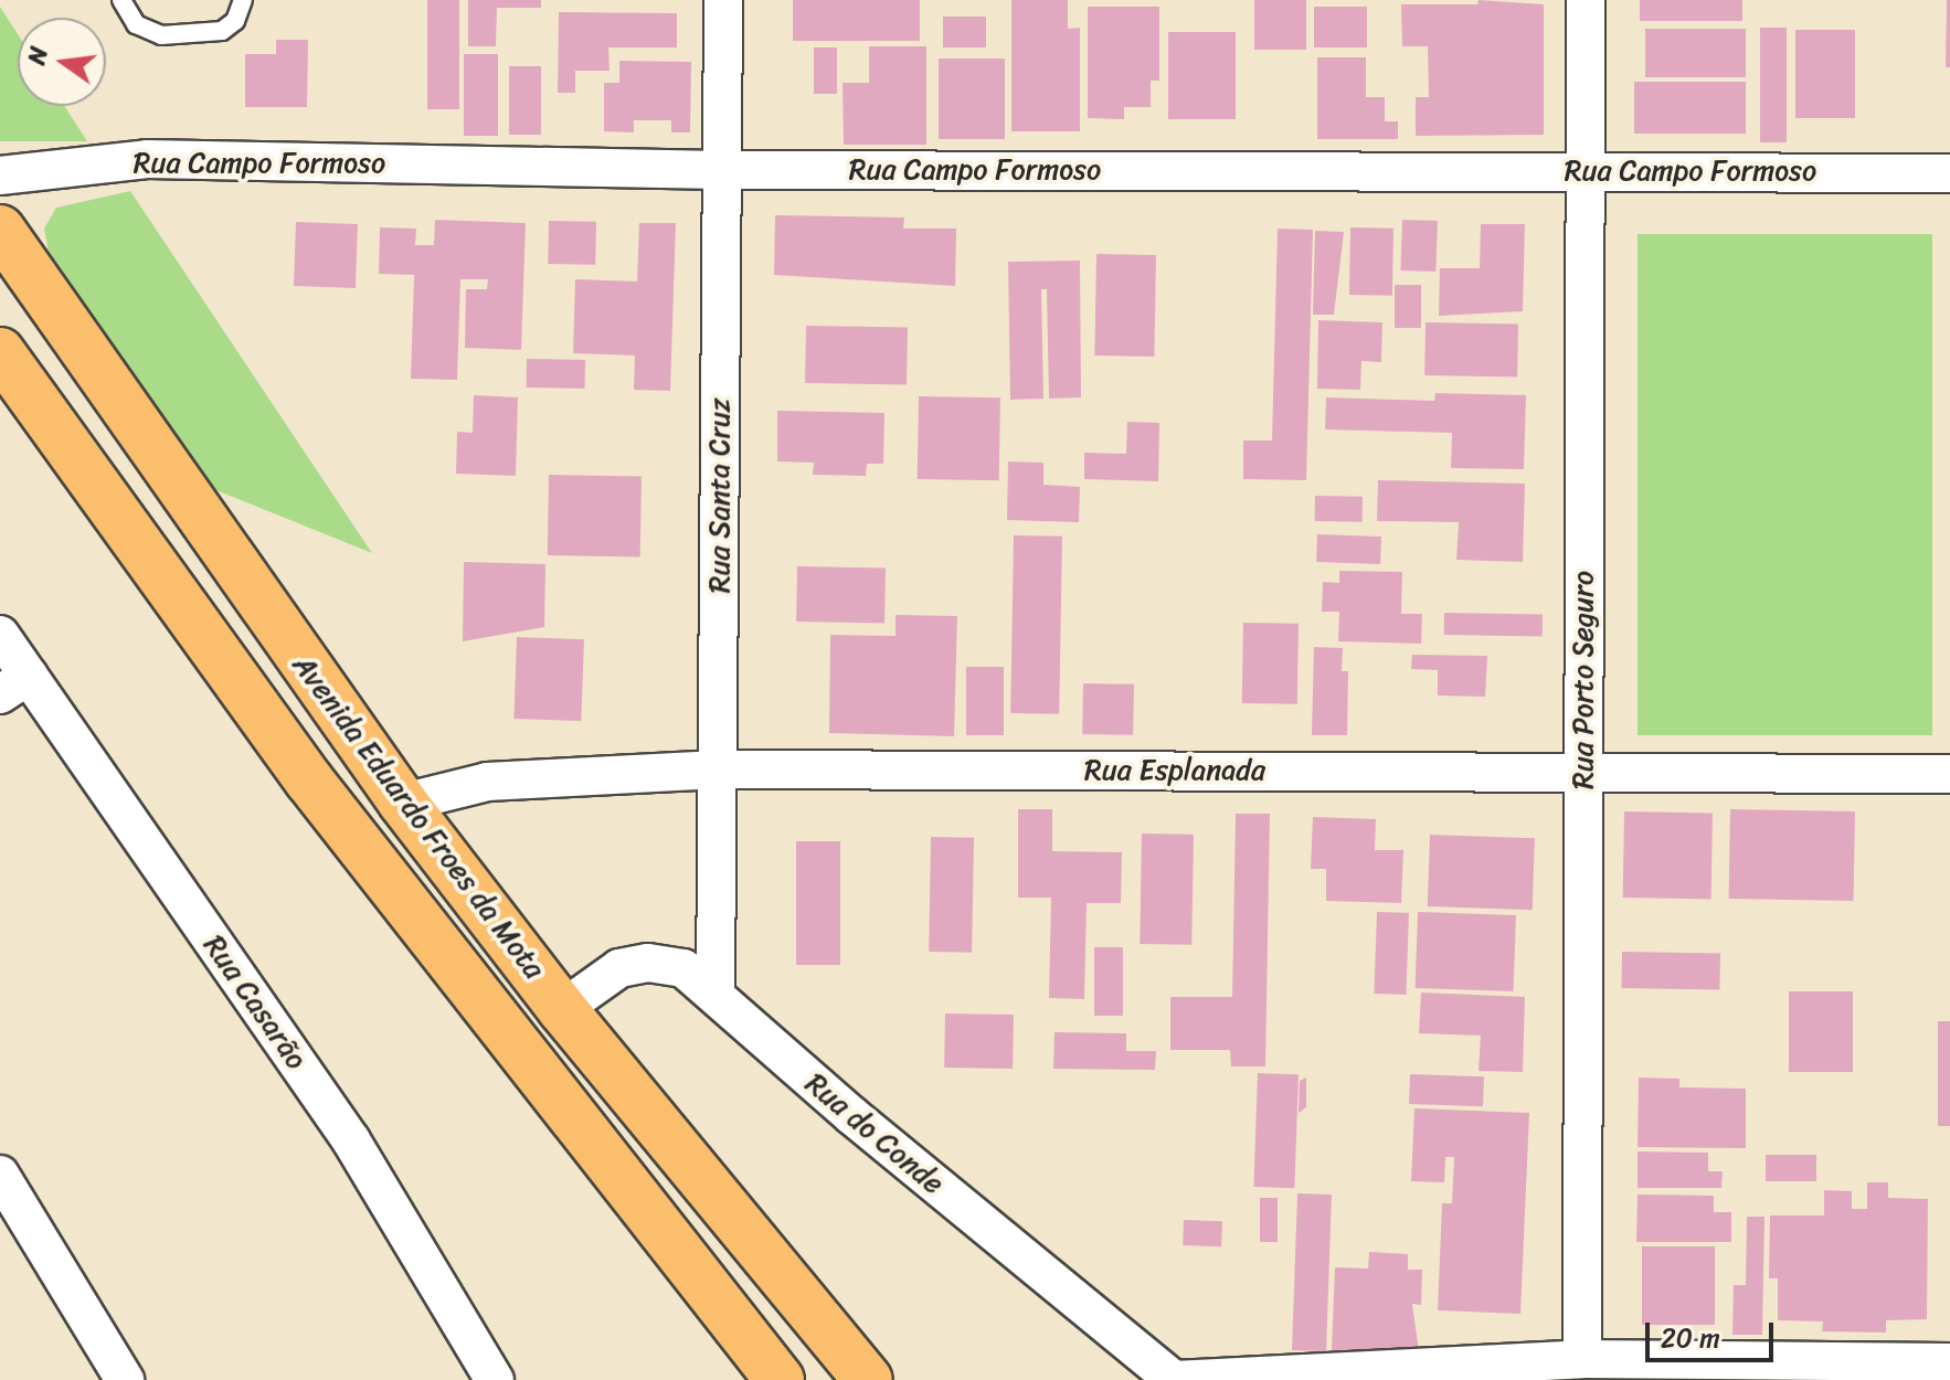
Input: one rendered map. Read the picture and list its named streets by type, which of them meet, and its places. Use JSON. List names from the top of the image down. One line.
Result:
{"streets":{"highway":["Avenida Eduardo Froes da Mota"],"street":["Rua Campo Formoso","Rua Santa Cruz","Rua Porto Seguro","Rua Esplanada","Rua Casarão","Rua do Conde"]},"crossings":[["Rua Campo Formoso","Rua Santa Cruz"],["Rua Campo Formoso","Rua Porto Seguro"],["Rua Santa Cruz","Rua Esplanada"],["Rua Santa Cruz","Rua do Conde"],["Rua Porto Seguro","Rua Esplanada"],["Rua Esplanada","Avenida Eduardo Froes da Mota"],["Avenida Eduardo Froes da Mota","Rua do Conde"]],"scale_bar":"20 m","north":"left"}
